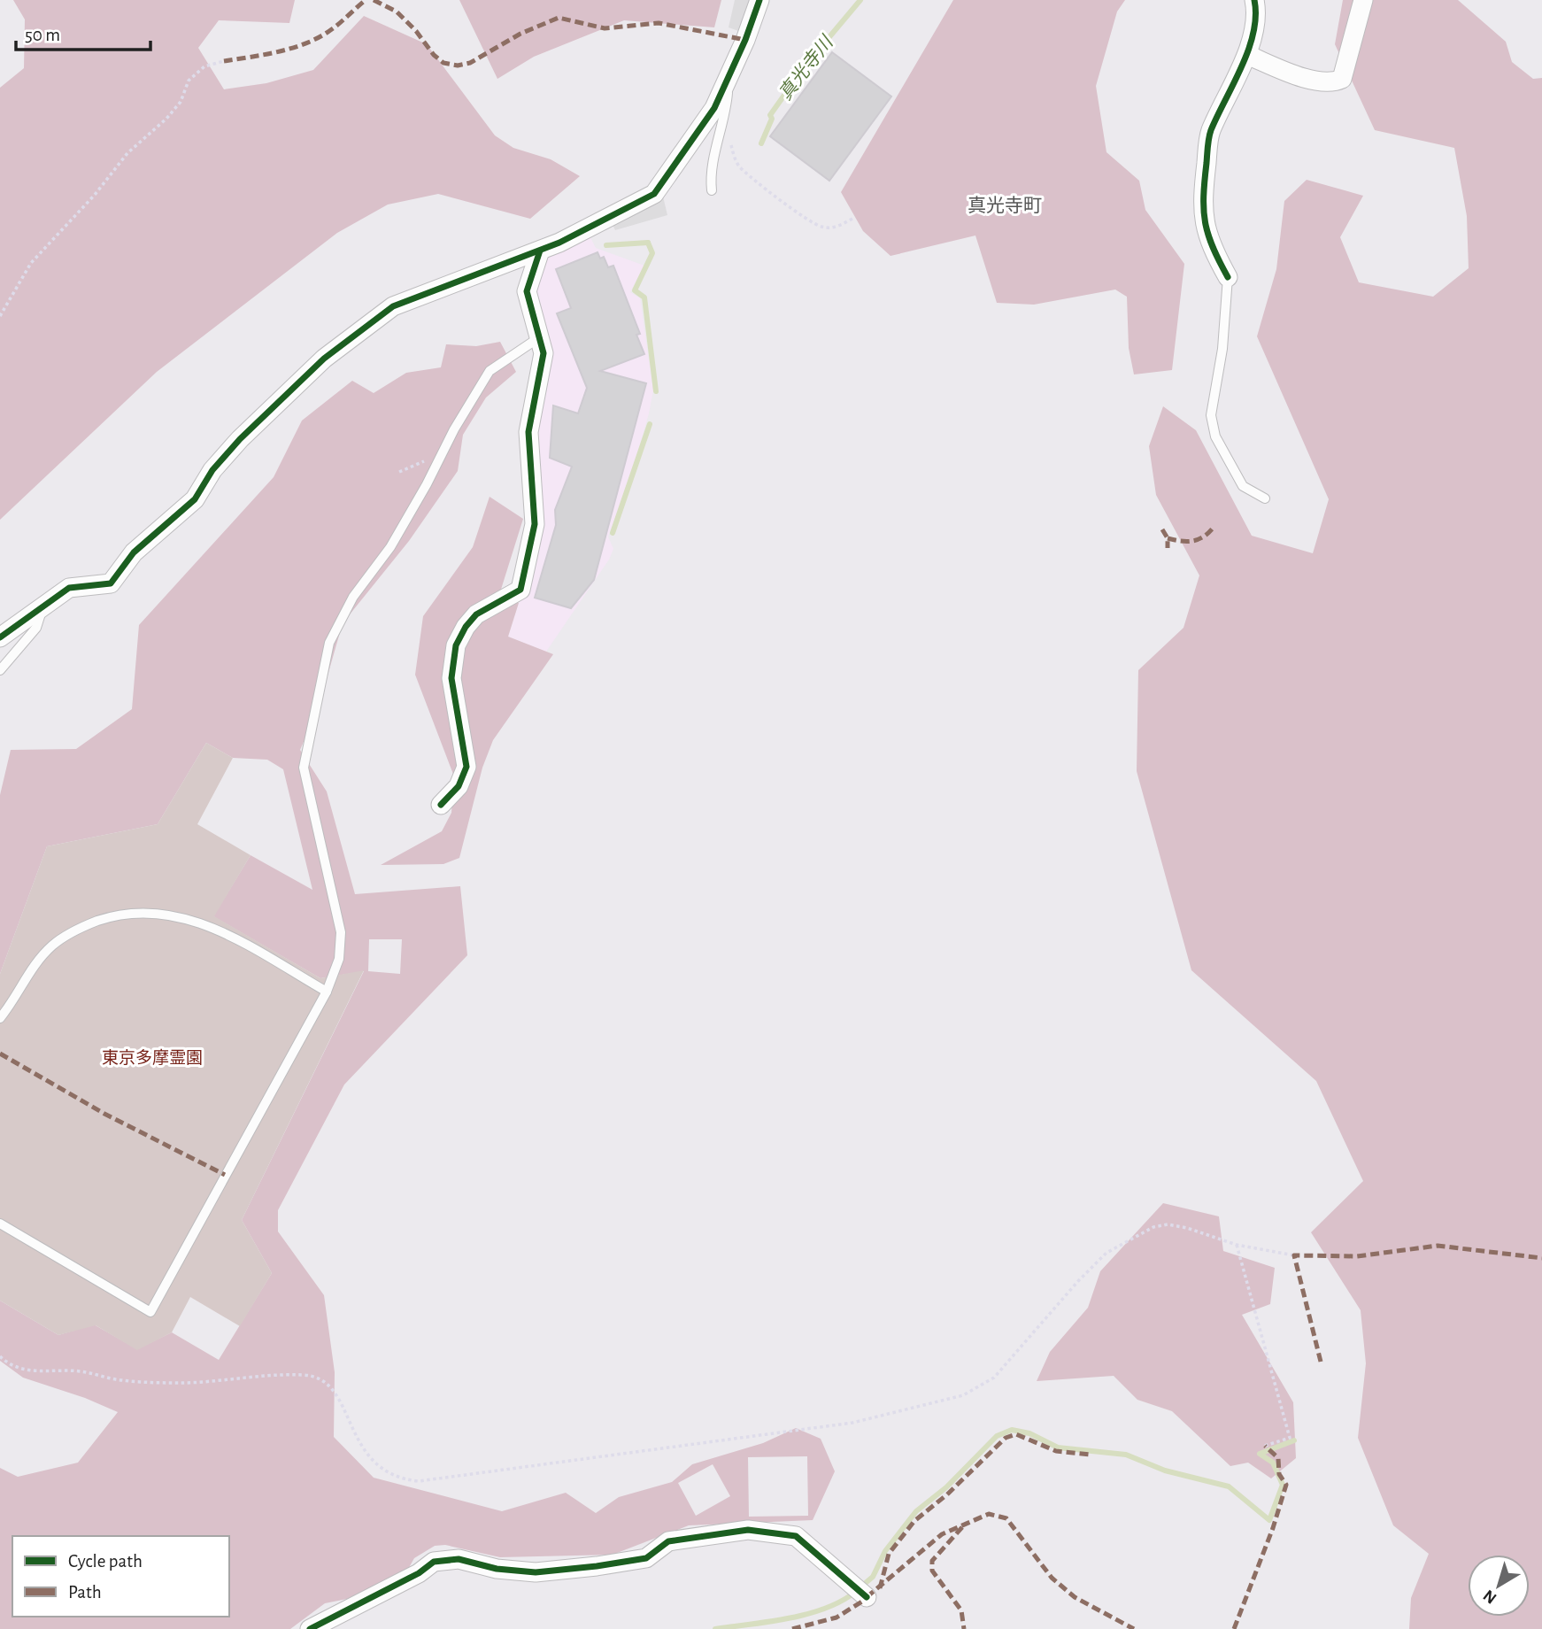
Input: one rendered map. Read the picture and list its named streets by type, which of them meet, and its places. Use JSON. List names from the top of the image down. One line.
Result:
{"districts":["真光寺町"],"water":["真光寺川"],"parks":["東京多摩霊園"],"legend":["Cycle path","Path"],"scale_bar":"50 m","north":"bottom left"}
